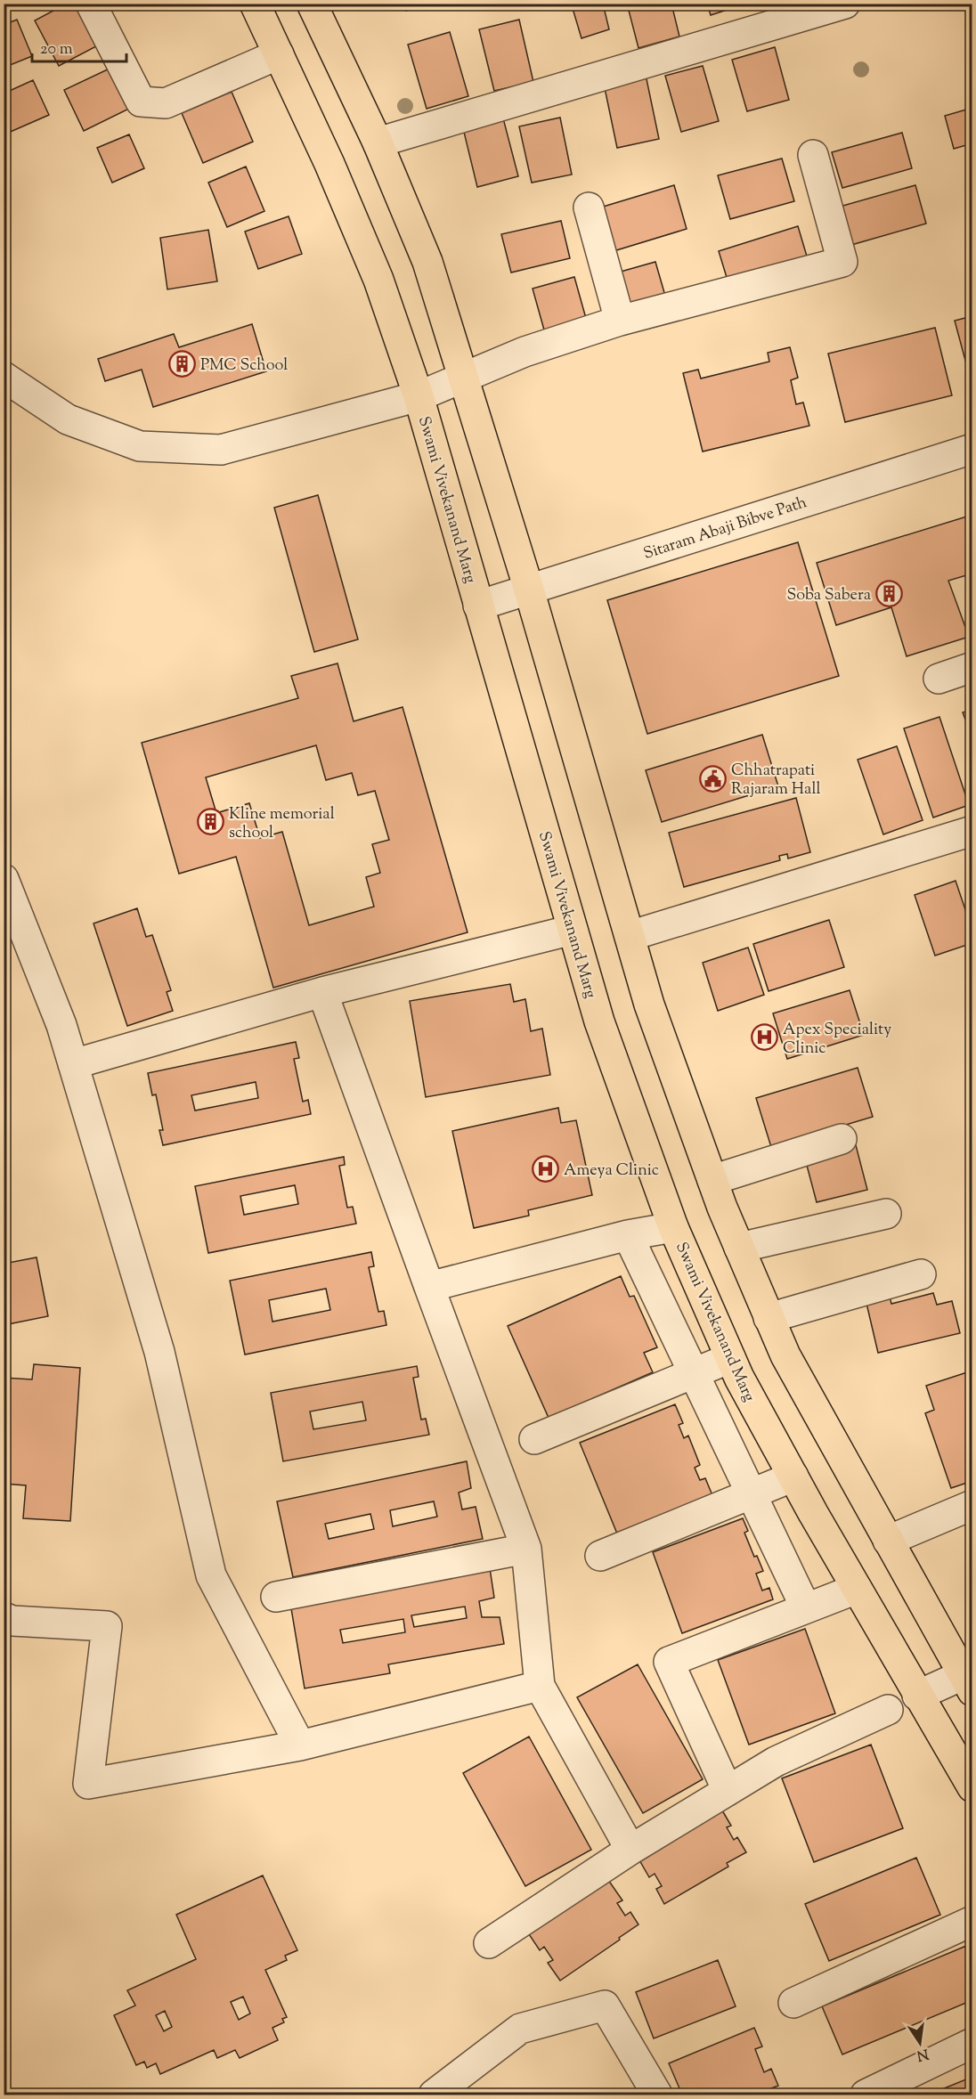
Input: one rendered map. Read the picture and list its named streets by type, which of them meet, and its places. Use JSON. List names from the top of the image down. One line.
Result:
{"streets":{"main road":["Swami Vivekanand Marg"],"street":["Sitaram Abaji Bibve Path"]},"crossings":[["Swami Vivekanand Marg","Sitaram Abaji Bibve Path"]],"places":{"building":["PMC School","Soba Sabera","Kline memorial school"],"public building":["Chhatrapati Rajaram Hall"],"hospital":["Apex Speciality Clinic","Ameya Clinic"]},"scale_bar":"20 m","north":"bottom"}
